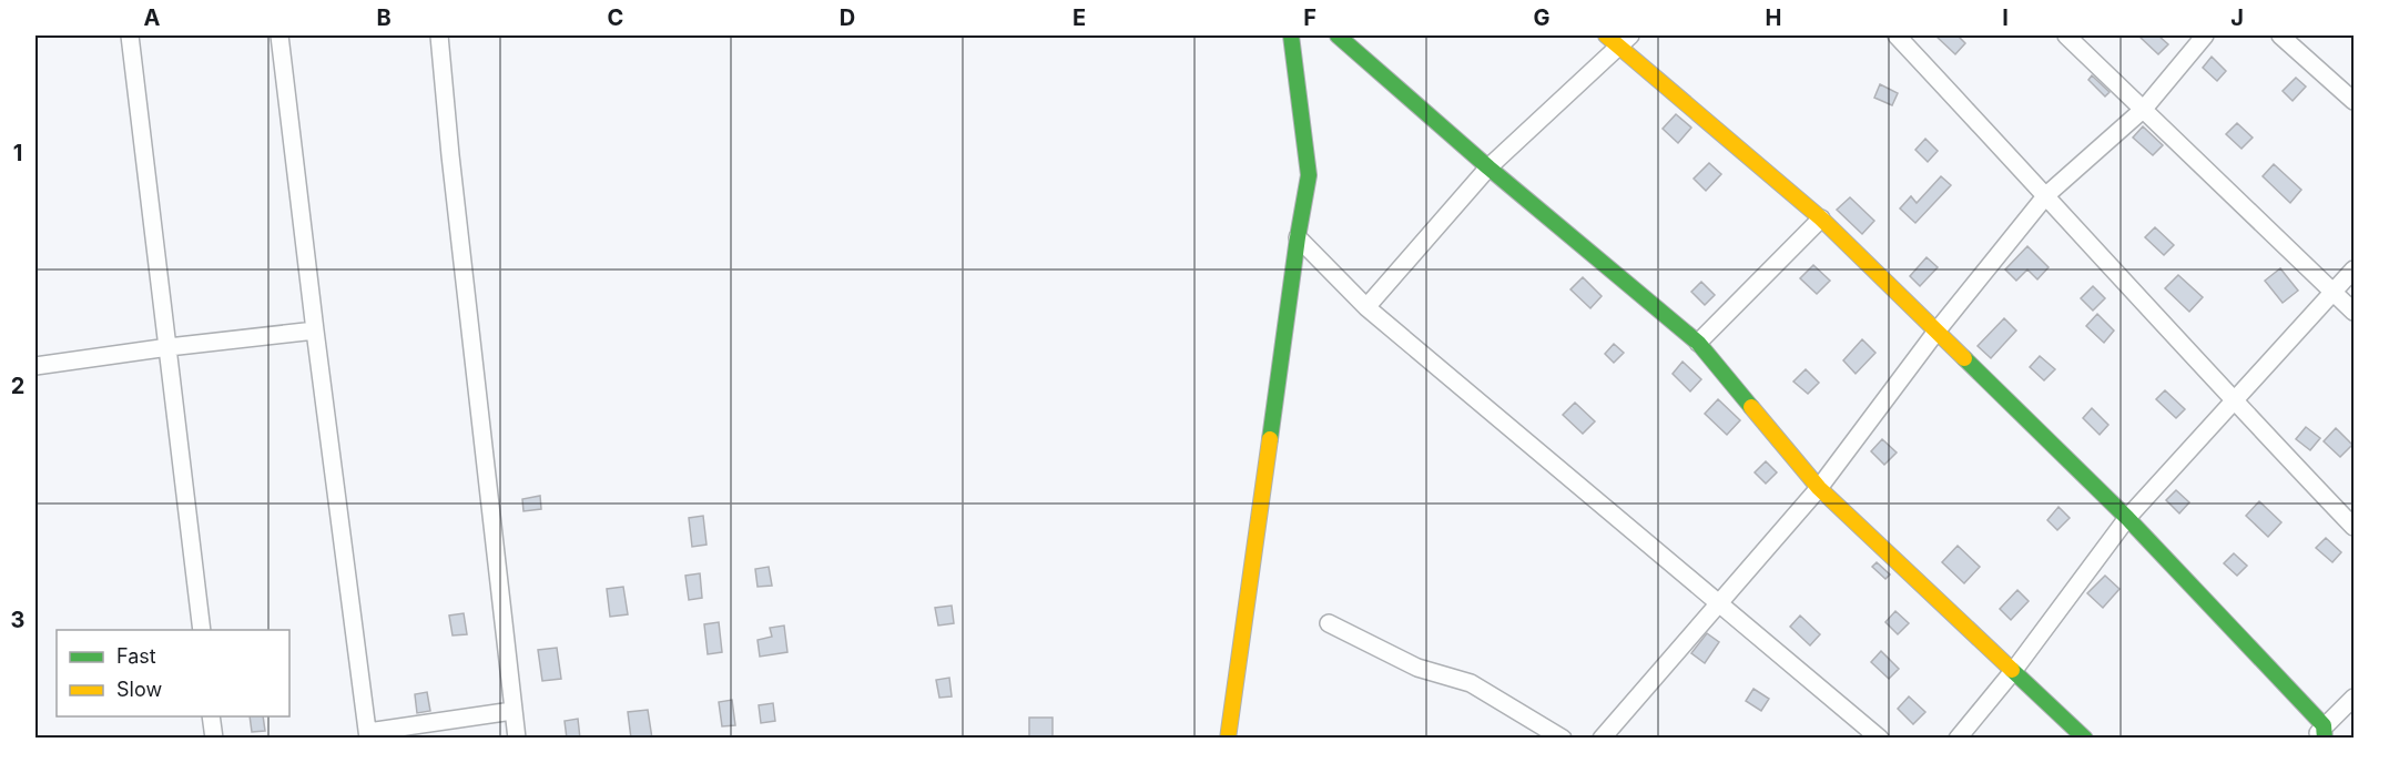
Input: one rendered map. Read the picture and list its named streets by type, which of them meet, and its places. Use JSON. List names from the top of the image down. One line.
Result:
{"legend":["Fast","Slow"],"grid":{"columns":["A","B","C","D","E","F","G","H","I","J"],"rows":["1","2","3"]}}
